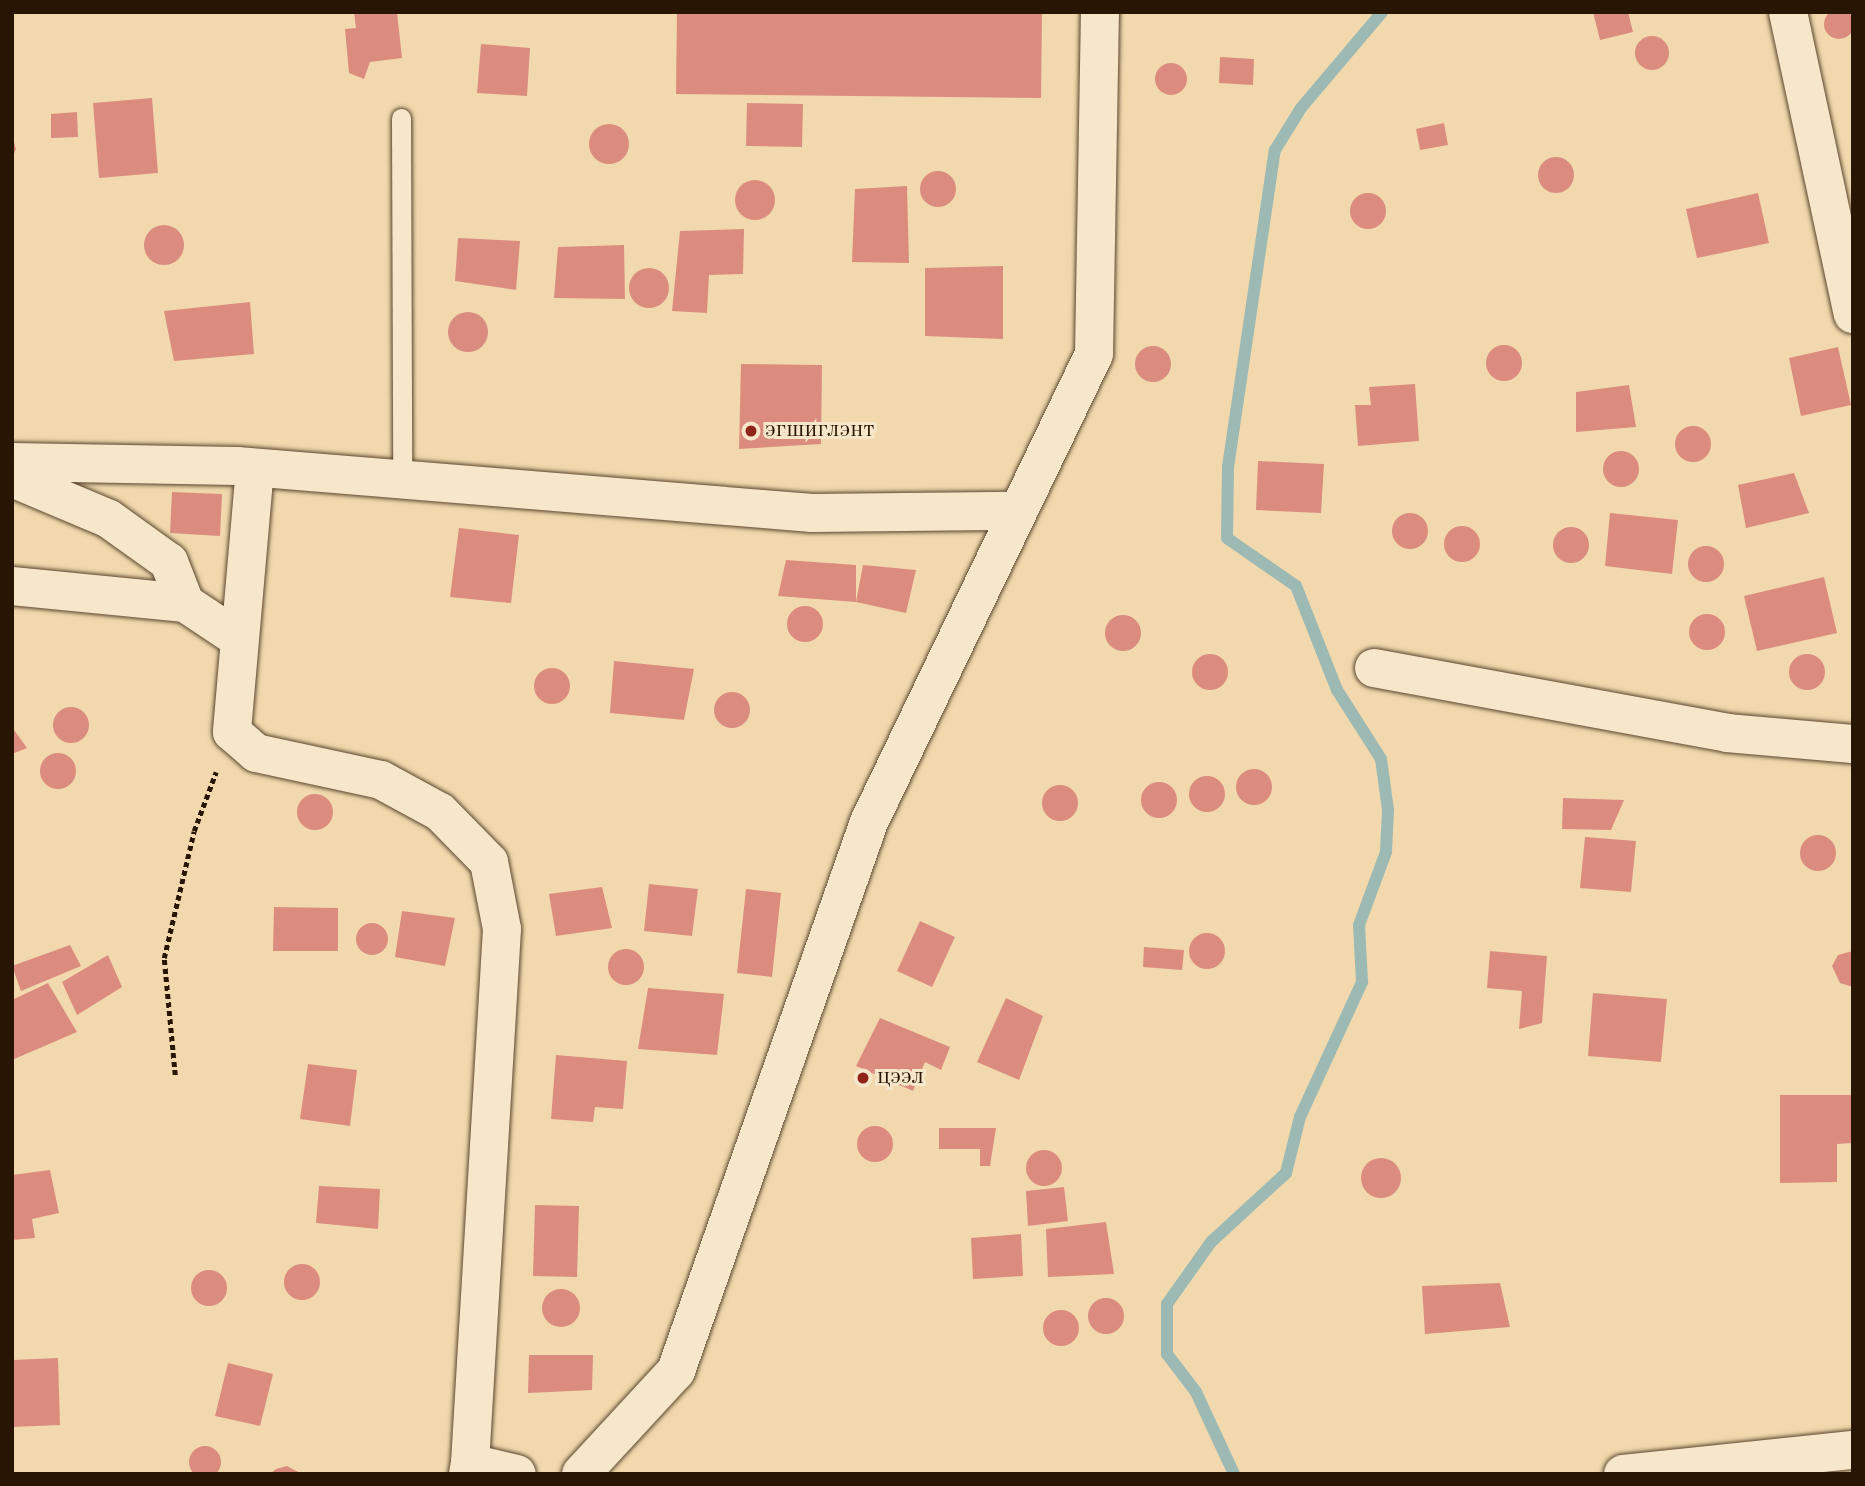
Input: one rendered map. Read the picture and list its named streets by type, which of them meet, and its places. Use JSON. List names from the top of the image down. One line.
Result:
{"places":["эгшиглэнт","цээл"]}
